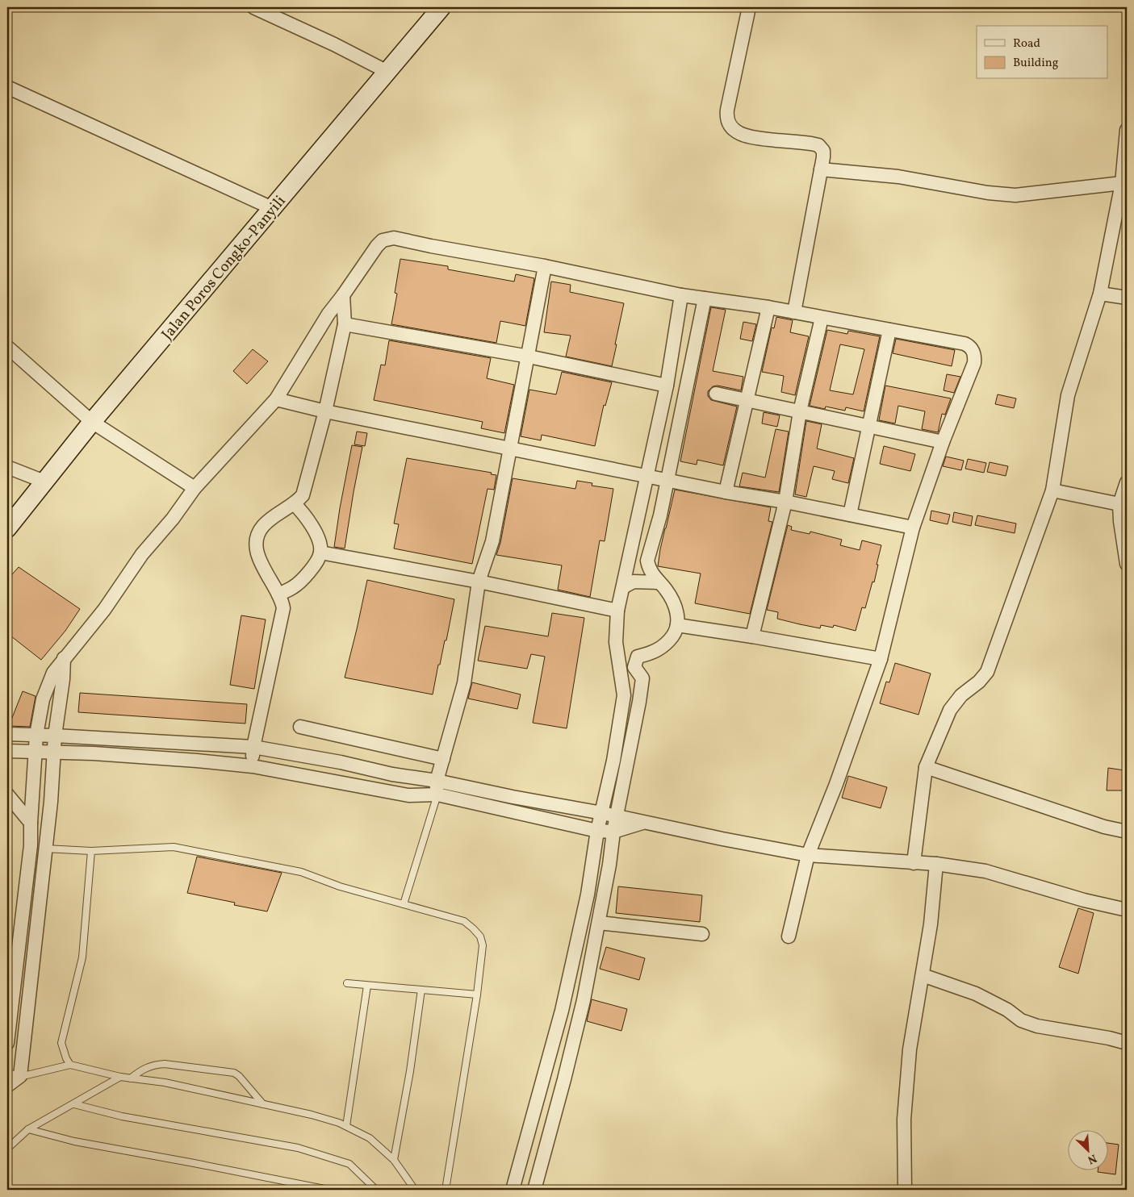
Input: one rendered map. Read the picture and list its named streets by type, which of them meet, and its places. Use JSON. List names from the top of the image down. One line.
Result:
{"streets":{"main road":["Jalan Poros Congko-Panyili"]},"legend":["Road","Building"],"north":"bottom right"}
